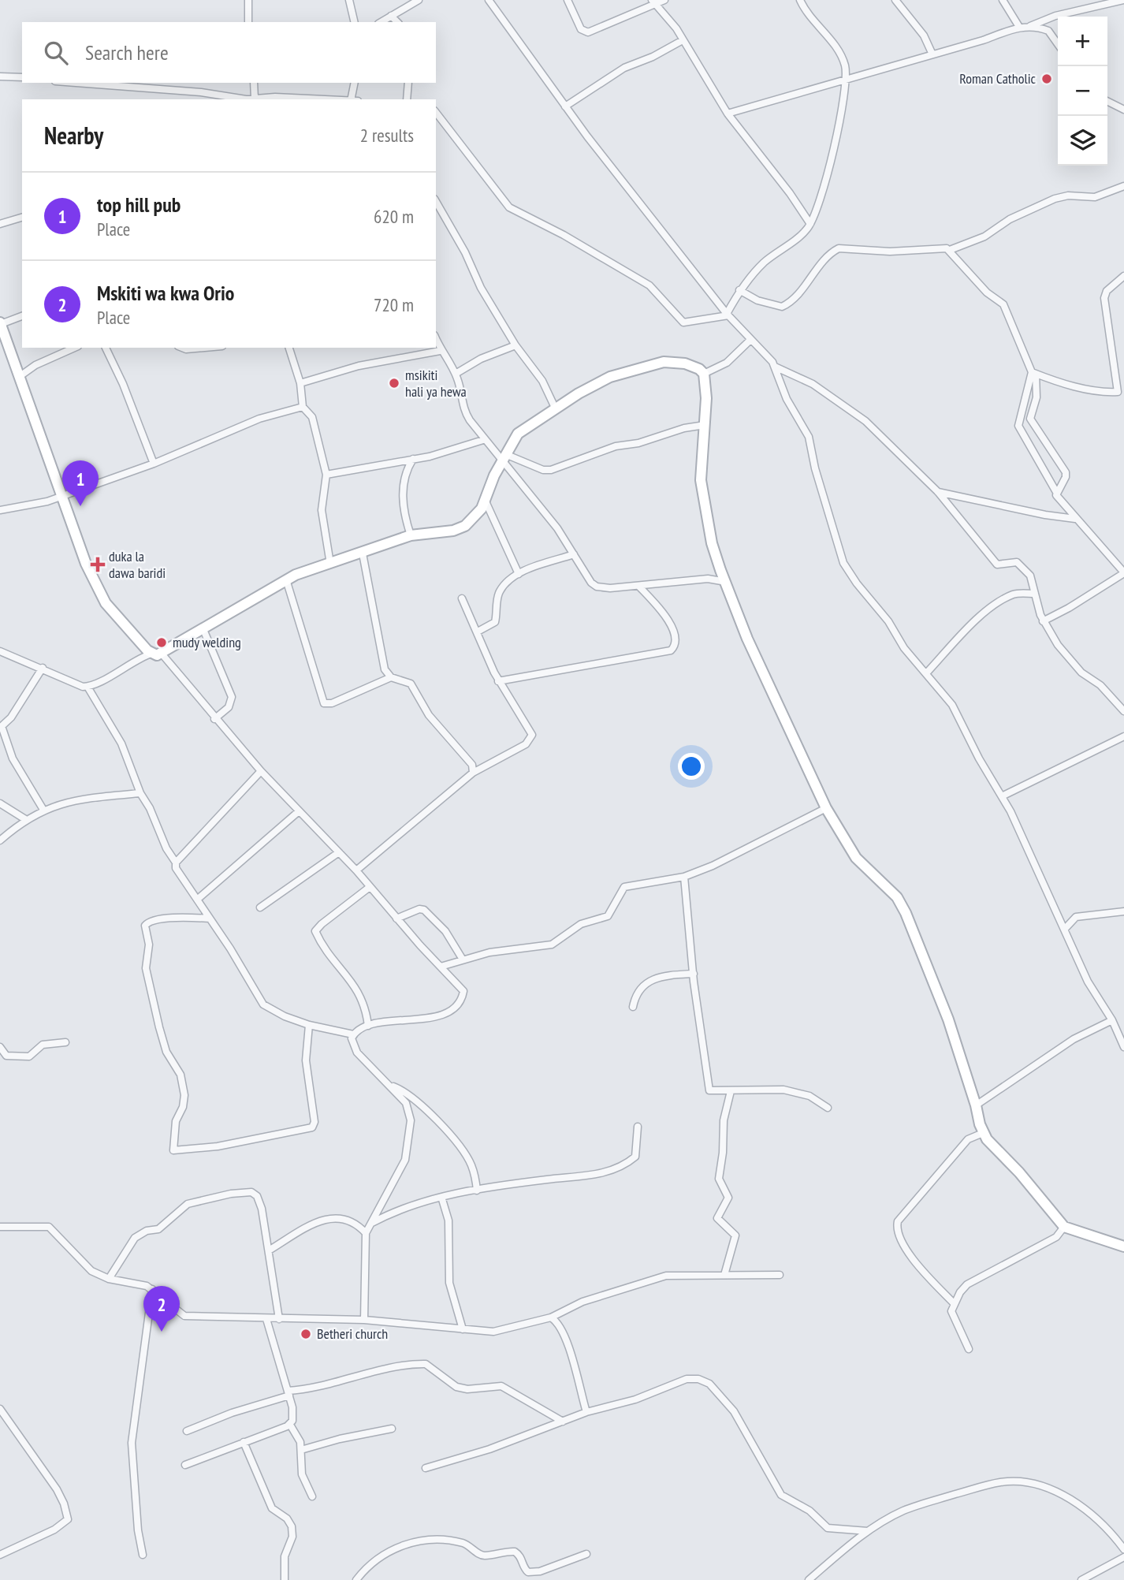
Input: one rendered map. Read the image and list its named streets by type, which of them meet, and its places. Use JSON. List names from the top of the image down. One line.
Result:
{"places":{"other":["Roman Catholic","msikiti hali ya hewa","mudy welding","Betheri church"],"health":["duka la dawa baridi"]},"page":{"map_buttons":["+","−"],"search":"Search here","heading":["Nearby","2 results"],"list":[{"mark":"1","name":"top hill pub","note":"Place","value":"620 m"},{"mark":"2","name":"Mskiti wa kwa Orio","note":"Place","value":"720 m"}],"pins":["1","2"]}}
